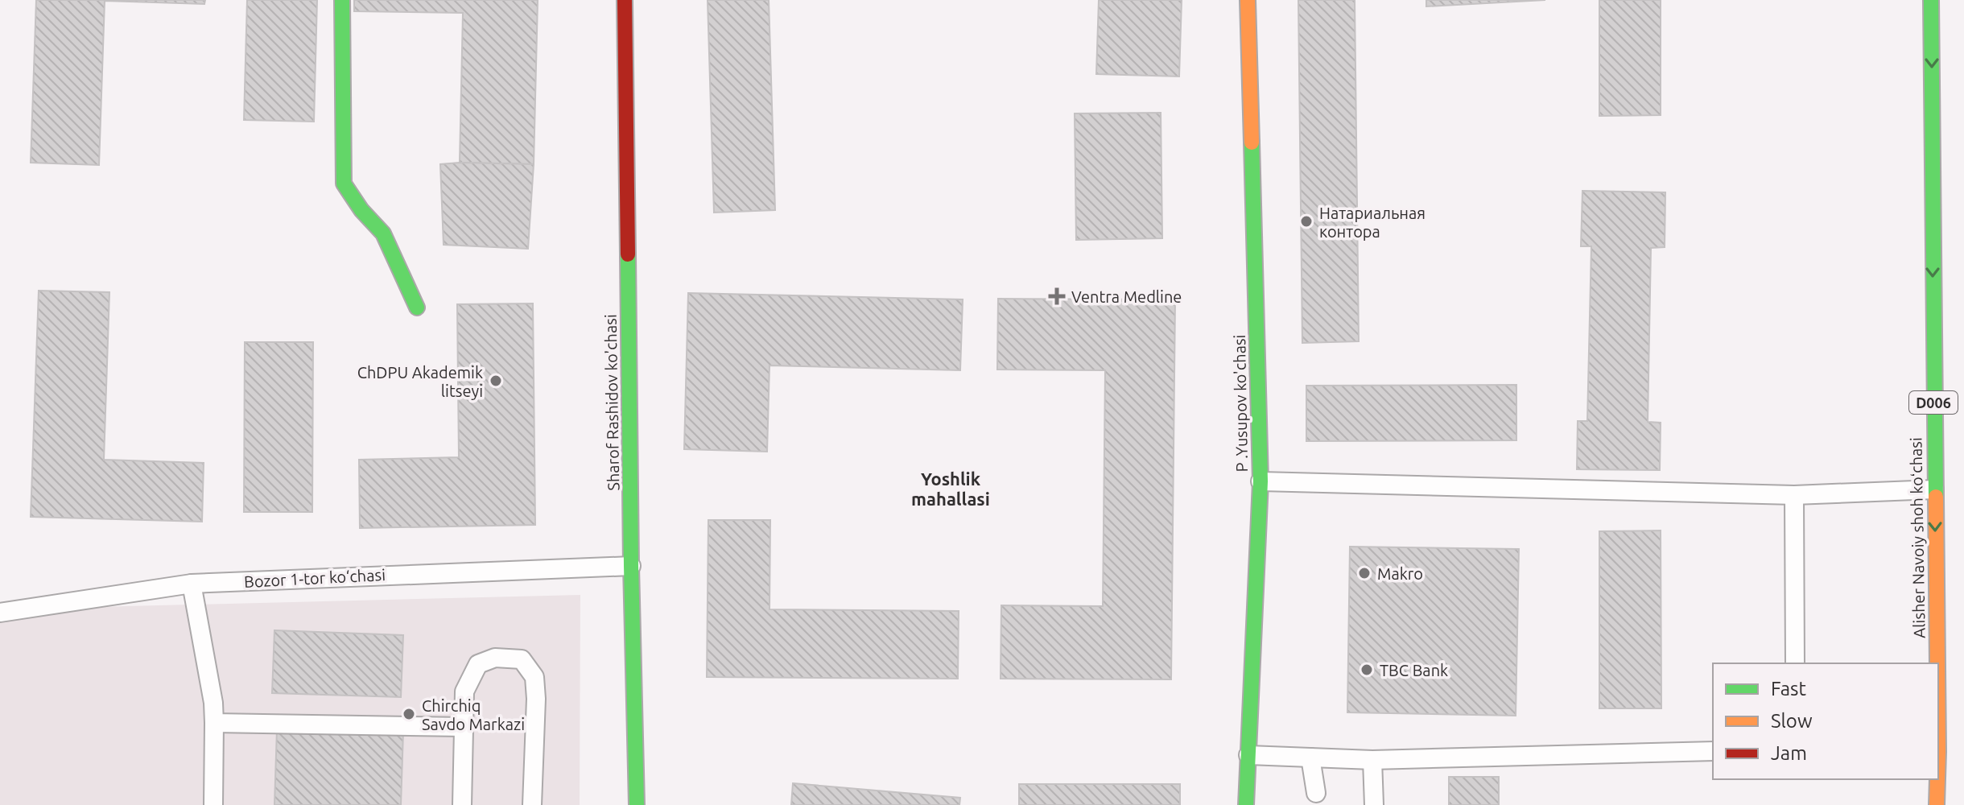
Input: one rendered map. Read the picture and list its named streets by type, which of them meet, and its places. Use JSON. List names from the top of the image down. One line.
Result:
{"streets":{"street":["Sharof Rashidov ko'chasi","D006","P .Yusupov ko'chasi","Alisher Navoiy shoh koʻchasi"],"lane":["Bozor 1-tor ko‘chasi"]},"crossings":[["Sharof Rashidov ko'chasi","Bozor 1-tor ko‘chasi"]],"one_way":["Alisher Navoiy shoh koʻchasi"],"districts":["Yoshlik mahallasi"],"places":{"other":["Натариальная контора","ChDPU Akademik litseyi","Makro","TBC Bank","Chirchiq Savdo Markazi"],"health":["Ventra Medline"]},"legend":["Fast","Slow","Jam"]}
